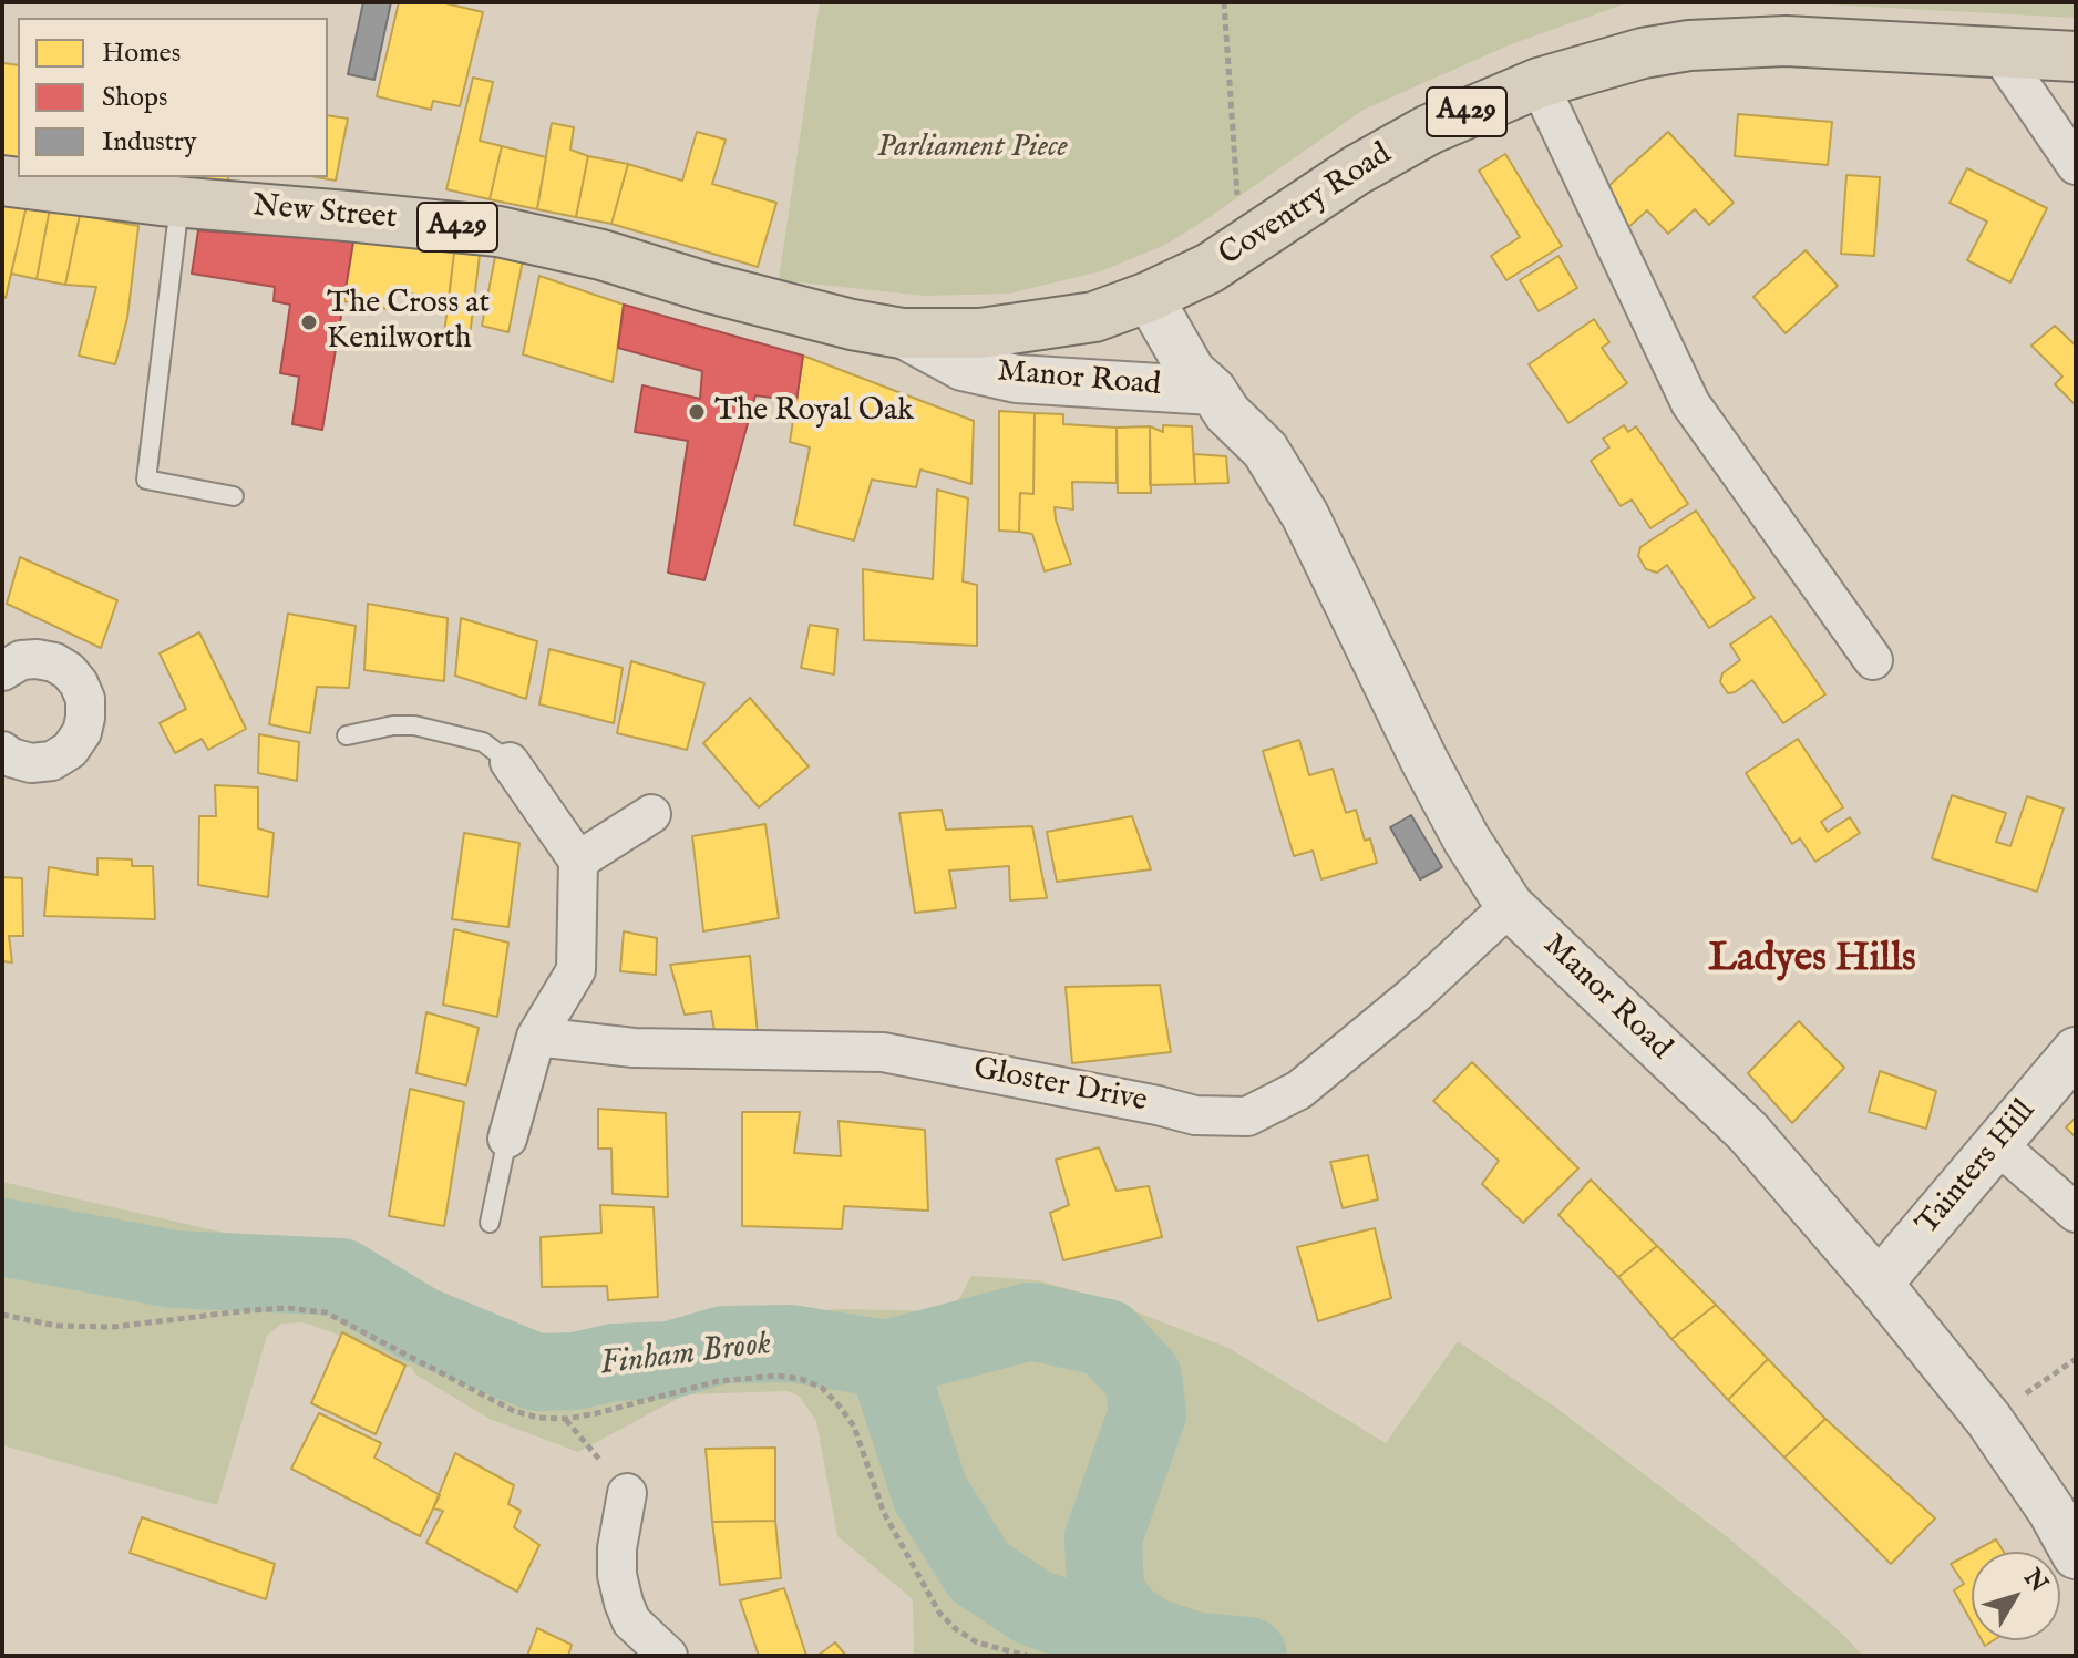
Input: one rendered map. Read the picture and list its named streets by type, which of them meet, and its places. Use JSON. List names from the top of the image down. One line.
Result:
{"streets":{"main road":["A429","Coventry Road","New Street"],"street":["Manor Road","Gloster Drive","Tainters Hill"]},"crossings":[["Coventry Road","New Street"],["Coventry Road","Manor Road"],["New Street","Manor Road"],["Manor Road","Gloster Drive"],["Manor Road","Tainters Hill"]],"districts":["Ladyes Hills"],"water":["Finham Brook"],"parks":["Parliament Piece"],"places":["The Cross at Kenilworth","The Royal Oak"],"legend":["Homes","Shops","Industry"],"north":"top right"}
